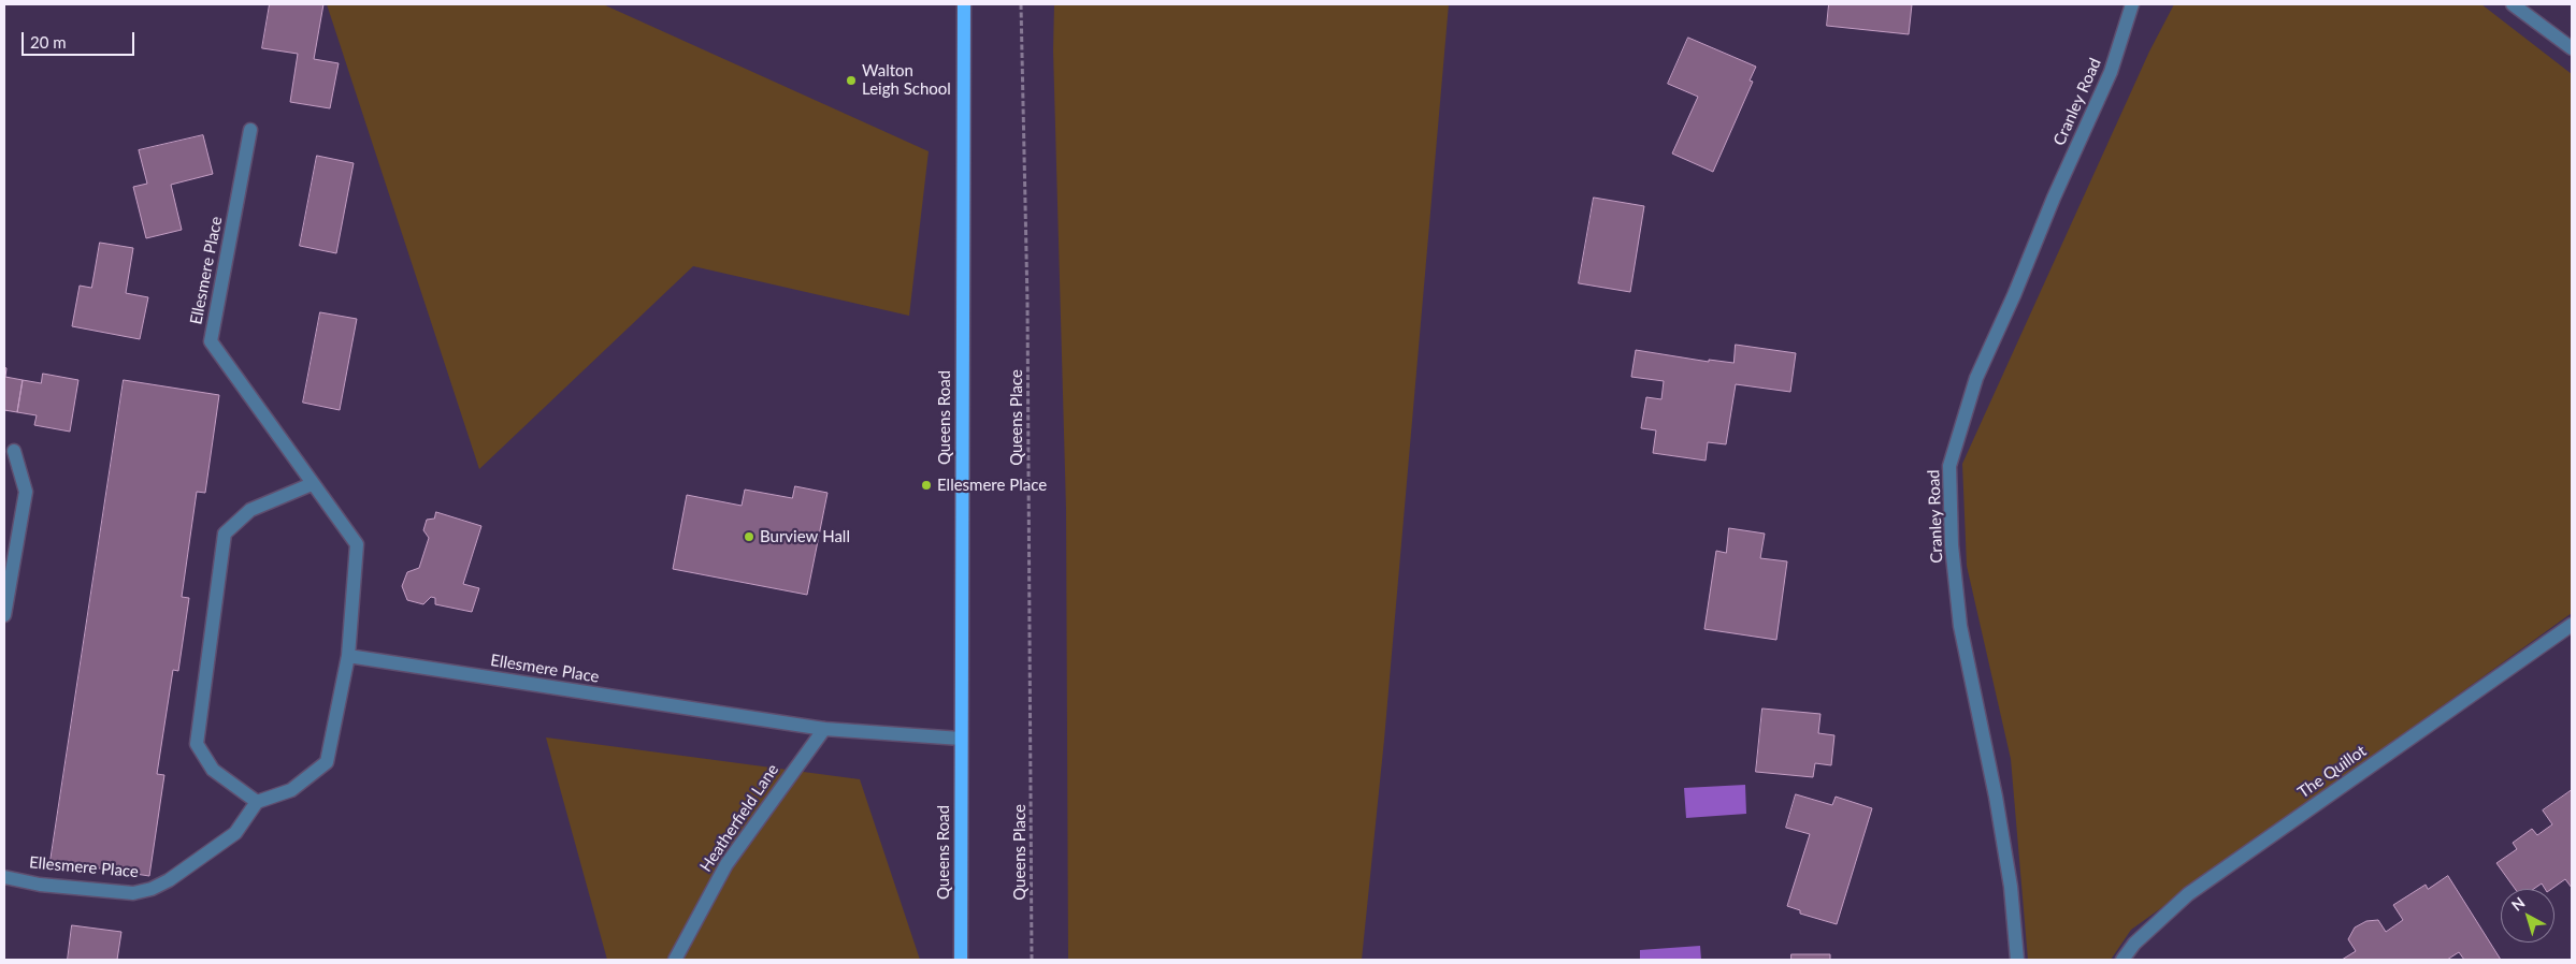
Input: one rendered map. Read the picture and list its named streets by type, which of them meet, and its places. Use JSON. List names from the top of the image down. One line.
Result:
{"streets":{"main road":["Queens Road"],"street":["Cranley Road","Ellesmere Place","The Quillot","Heatherfield Lane"],"path":["Queens Place"]},"crossings":[["Ellesmere Place","Queens Road"],["Ellesmere Place","Heatherfield Lane"]],"places":["Walton Leigh School","Ellesmere Place","Burview Hall"],"scale_bar":"20 m","north":"top left"}
